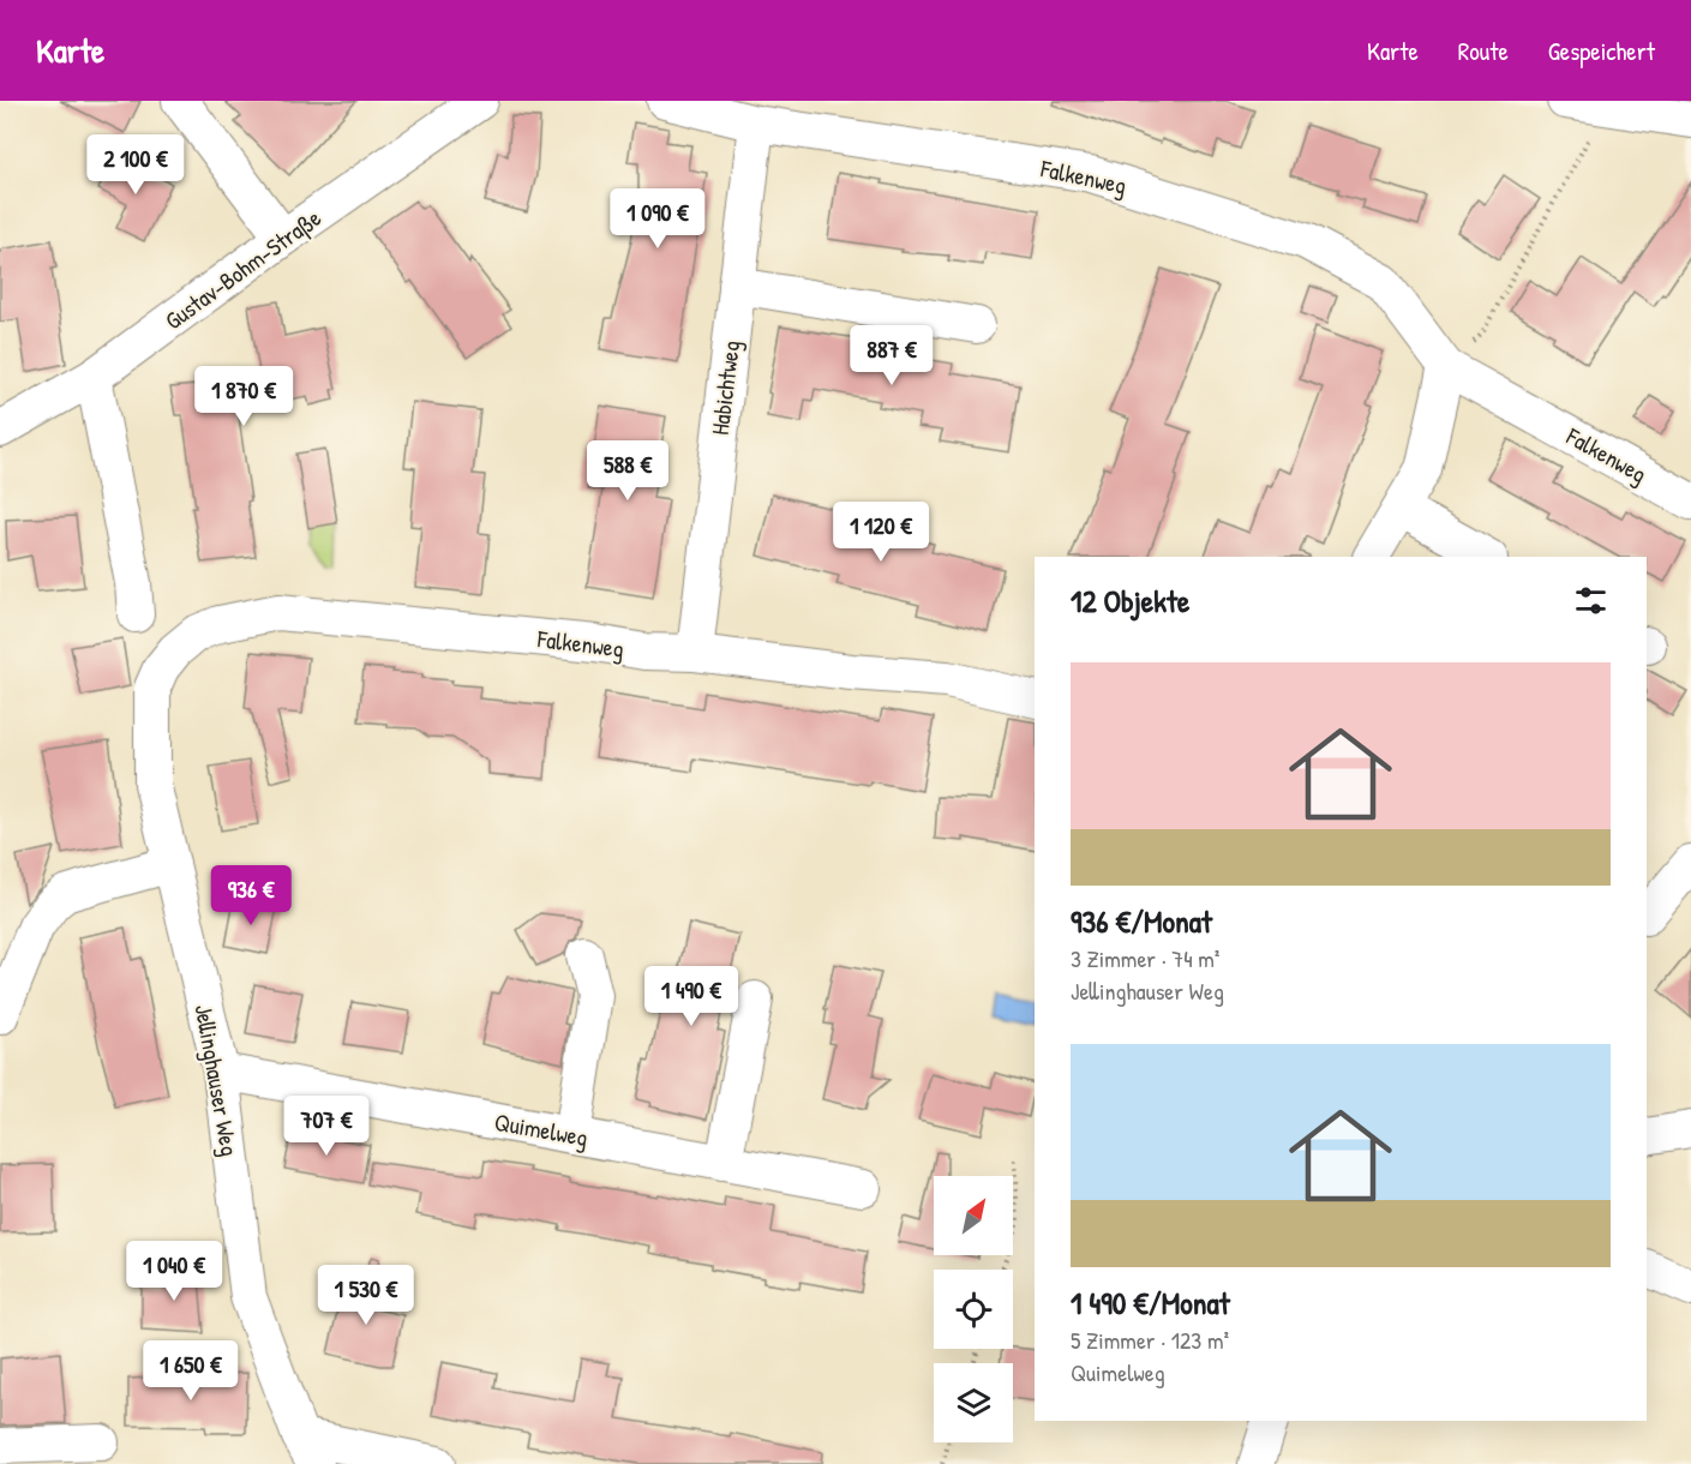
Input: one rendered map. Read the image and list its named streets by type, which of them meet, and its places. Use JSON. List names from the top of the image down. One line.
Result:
{"streets":{"street":["Falkenweg","Gustav-Bohm-Straße","Habichtweg","Jellinghauser Weg","Quimelweg"]},"crossings":[["Falkenweg","Habichtweg"],["Falkenweg","Jellinghauser Weg"],["Jellinghauser Weg","Quimelweg"]],"north":"top right","page":{"header":"Karte","nav":["Karte","Route","Gespeichert"],"price":["2 100 €","1 090 €","887 €","1 870 €","588 €","1 120 €","936 €","1 490 €","707 €","1 040 €","1 530 €","1 650 €"],"heading":"12 Objekte","list":[{"name":"936 €/Monat","note":"3 Zimmer · 74 m² · Jellinghauser Weg"},{"name":"1 490 €/Monat","note":"5 Zimmer · 123 m² · Quimelweg"}]}}
